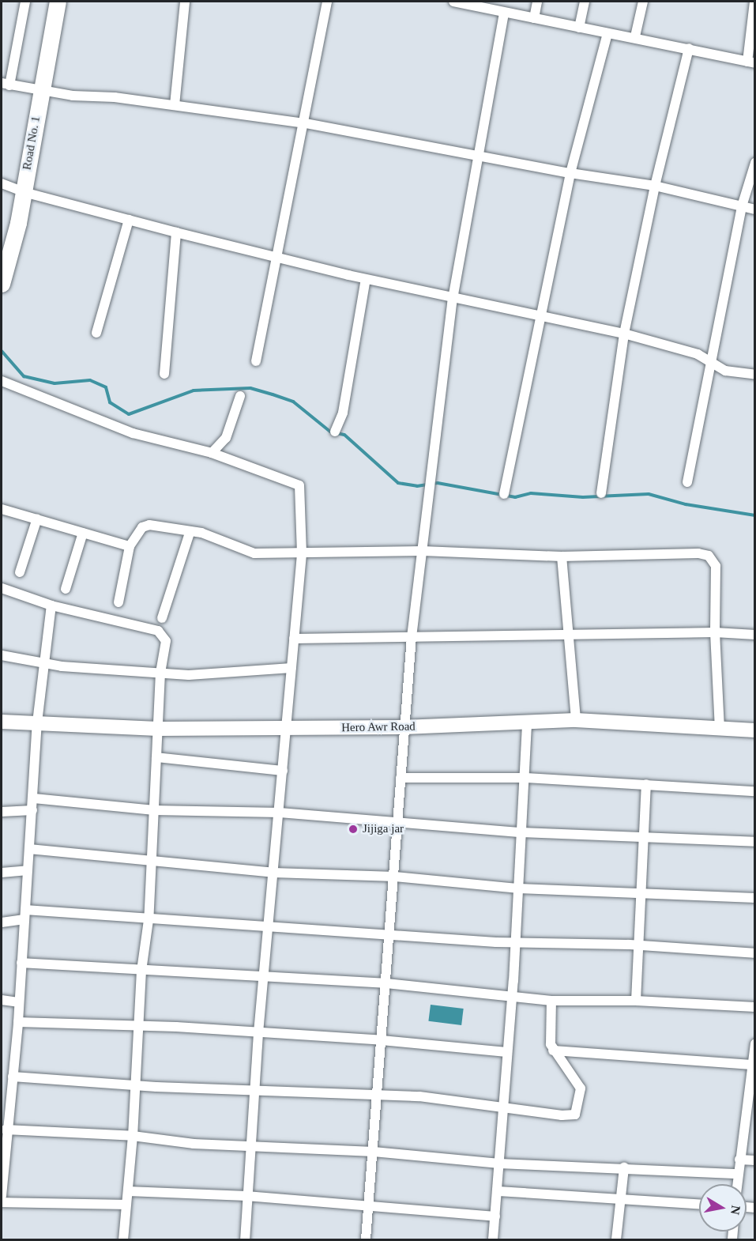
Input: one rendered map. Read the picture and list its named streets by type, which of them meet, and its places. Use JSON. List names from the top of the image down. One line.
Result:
{"streets":{"highway":["Road No. 1"],"main road":["Hero Awr Road"]},"places":["Jijiga jar"],"north":"right"}
